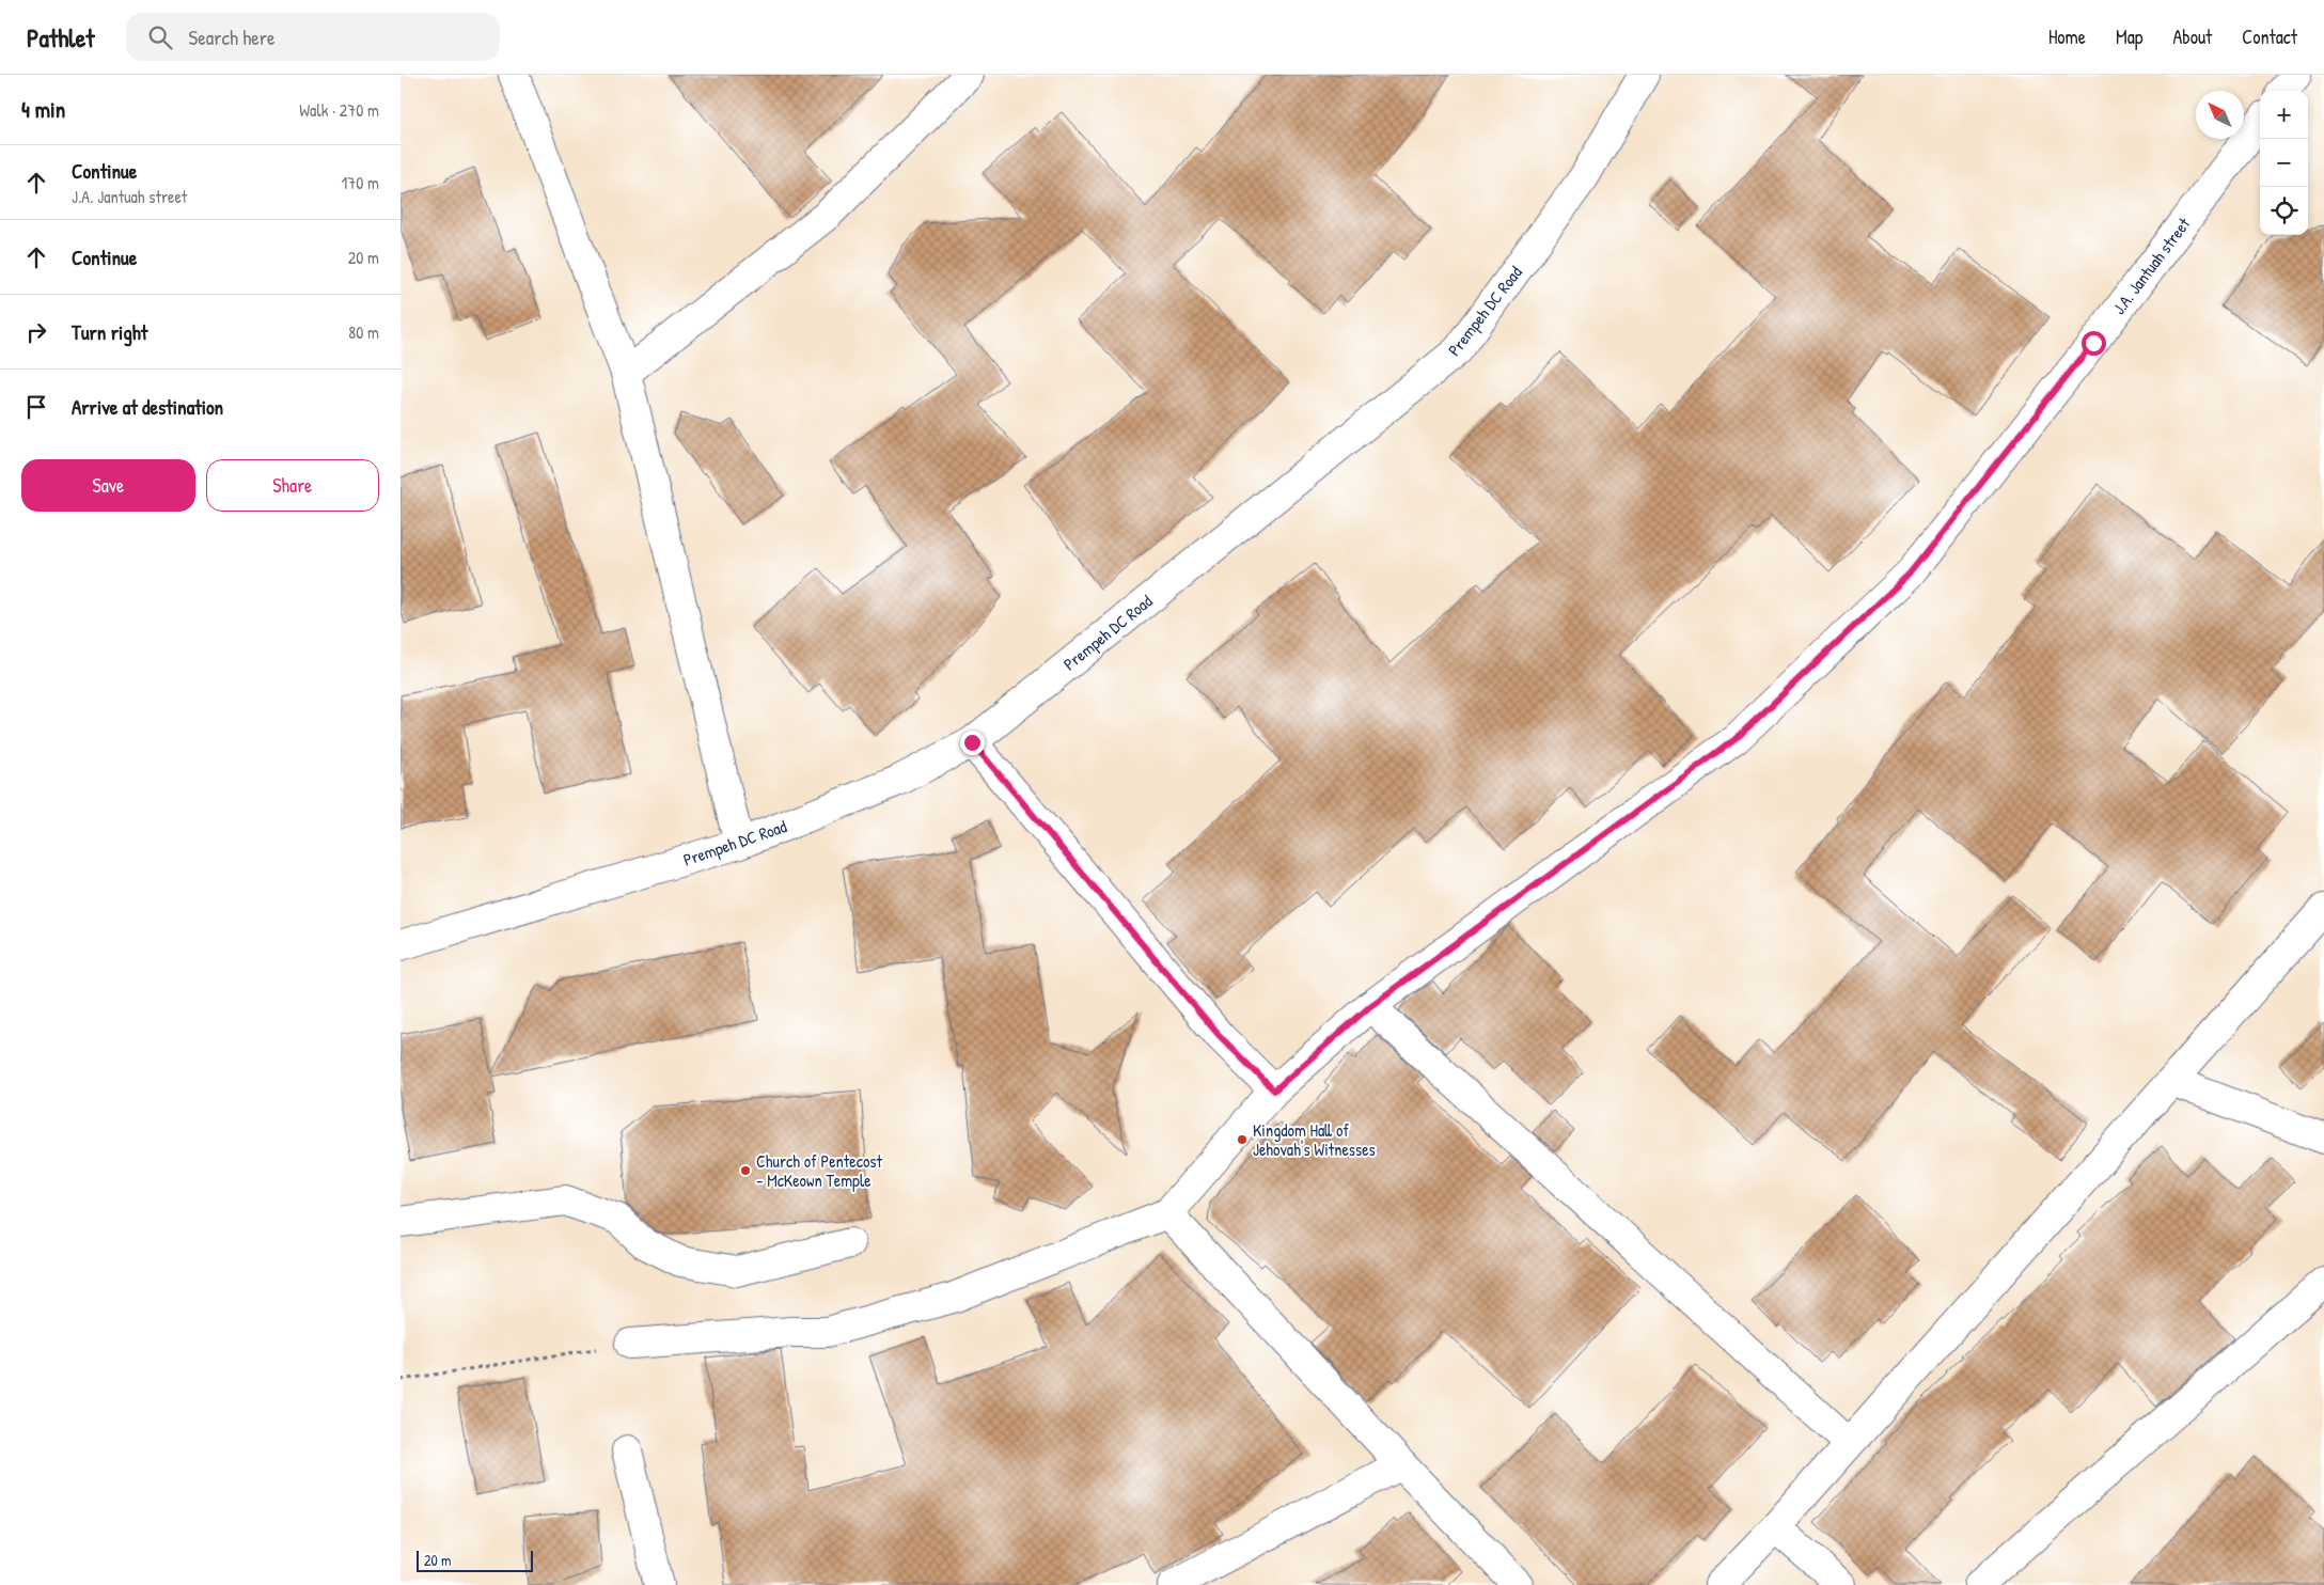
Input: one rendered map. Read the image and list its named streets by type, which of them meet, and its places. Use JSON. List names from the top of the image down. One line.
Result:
{"streets":{"street":["J.A. Jantuah street","Prempeh DC Road"]},"places":["Kingdom Hall of Jehovah's Witnesses","Church of Pentecost - McKeown Temple"],"scale_bar":"20 m","north":"top left","page":{"header":"Pathlet","search":"Search here","nav":["Home","Map","About","Contact"],"heading":["4 min","Walk · 270 m"],"map_buttons":["+","−"],"list":[["Continue","J.A. Jantuah street","170 m"],["Continue","20 m"],["Turn right","80 m"],"Arrive at destination"],"buttons":["Save","Share"],"scale":"20 m"}}
